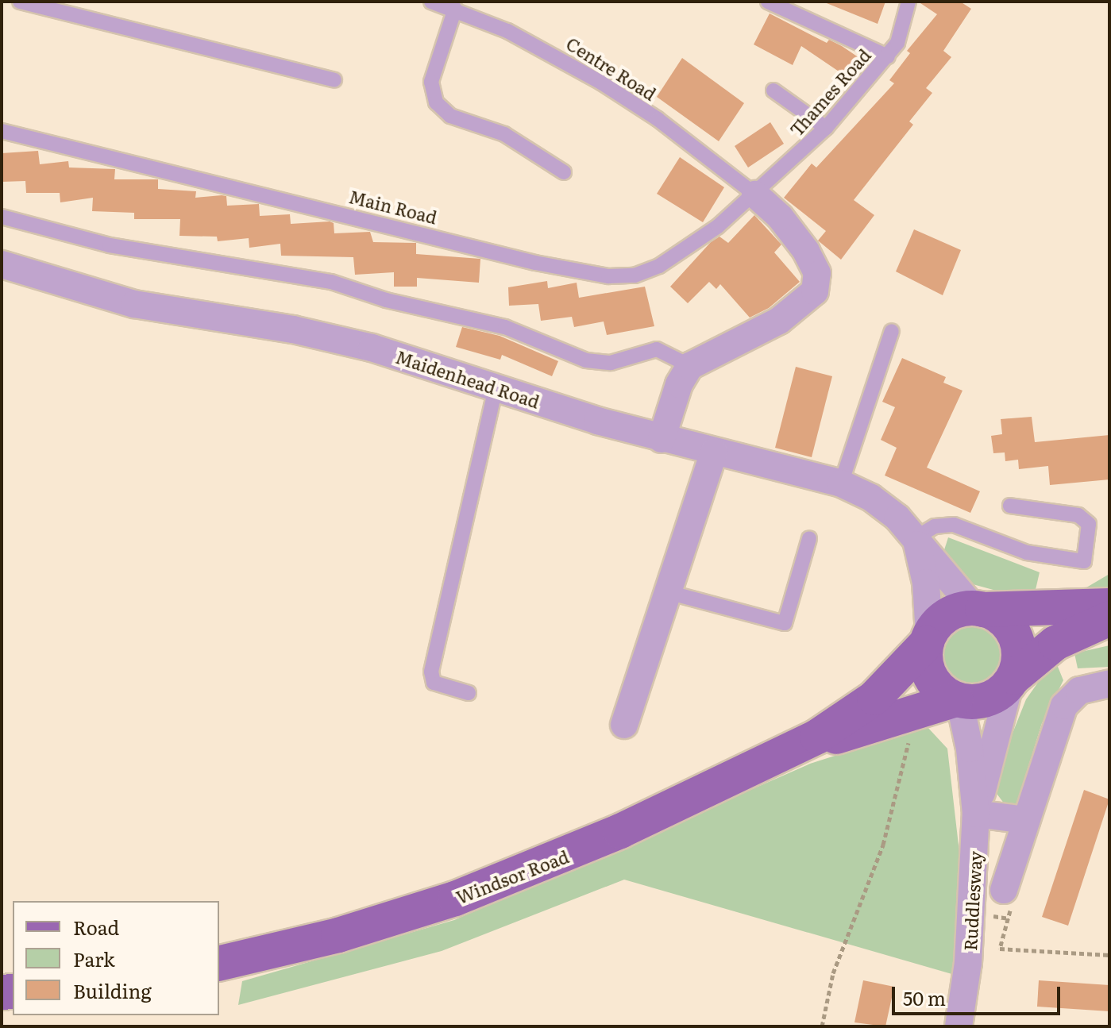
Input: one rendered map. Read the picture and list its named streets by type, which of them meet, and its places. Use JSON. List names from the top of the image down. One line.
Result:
{"streets":{"main road":["Windsor Road"],"street":["Maidenhead Road","Ruddlesway"],"lane":["Centre Road","Thames Road","Main Road"]},"crossings":[["Centre Road","Thames Road"],["Centre Road","Main Road"],["Thames Road","Main Road"],["Maidenhead Road","Windsor Road"],["Maidenhead Road","Ruddlesway"],["Windsor Road","Ruddlesway"]],"legend":["Road","Park","Building"],"scale_bar":"50 m"}
